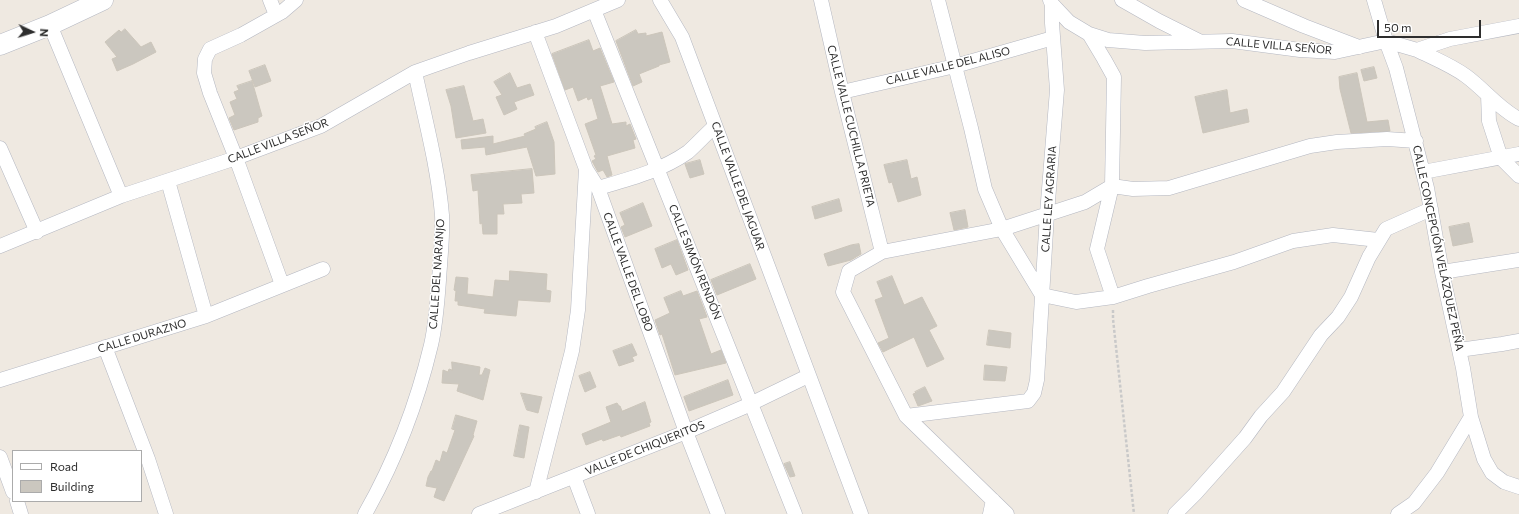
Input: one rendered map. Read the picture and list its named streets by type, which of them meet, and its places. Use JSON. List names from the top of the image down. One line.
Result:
{"streets":{"street":["CALLE VILLA SEÑOR","CALLE VALLE DEL ALISO","CALLE VALLE CUCHILLA PRIETA","CALLE VALLE DEL JAGUAR","CALLE LEY AGRARIA","CALLE CONCEPCIÓN VELÁZQUEZ PEÑA","CALLE SIMÓN RENDÓN","CALLE VALLE DEL LOBO","CALLE DEL NARANJO","CALLE DURAZNO","VALLE DE CHIQUERITOS"]},"crossings":[["CALLE VILLA SEÑOR","CALLE LEY AGRARIA"],["CALLE VILLA SEÑOR","CALLE CONCEPCIÓN VELÁZQUEZ PEÑA"],["CALLE VILLA SEÑOR","CALLE SIMÓN RENDÓN"],["CALLE VILLA SEÑOR","CALLE VALLE DEL LOBO"],["CALLE VILLA SEÑOR","CALLE DEL NARANJO"],["CALLE VALLE DEL ALISO","CALLE VALLE CUCHILLA PRIETA"],["CALLE VALLE DEL ALISO","CALLE LEY AGRARIA"],["CALLE VALLE DEL JAGUAR","VALLE DE CHIQUERITOS"],["CALLE SIMÓN RENDÓN","VALLE DE CHIQUERITOS"],["CALLE VALLE DEL LOBO","VALLE DE CHIQUERITOS"]],"legend":["Road","Building"],"scale_bar":"50 m","north":"right"}
